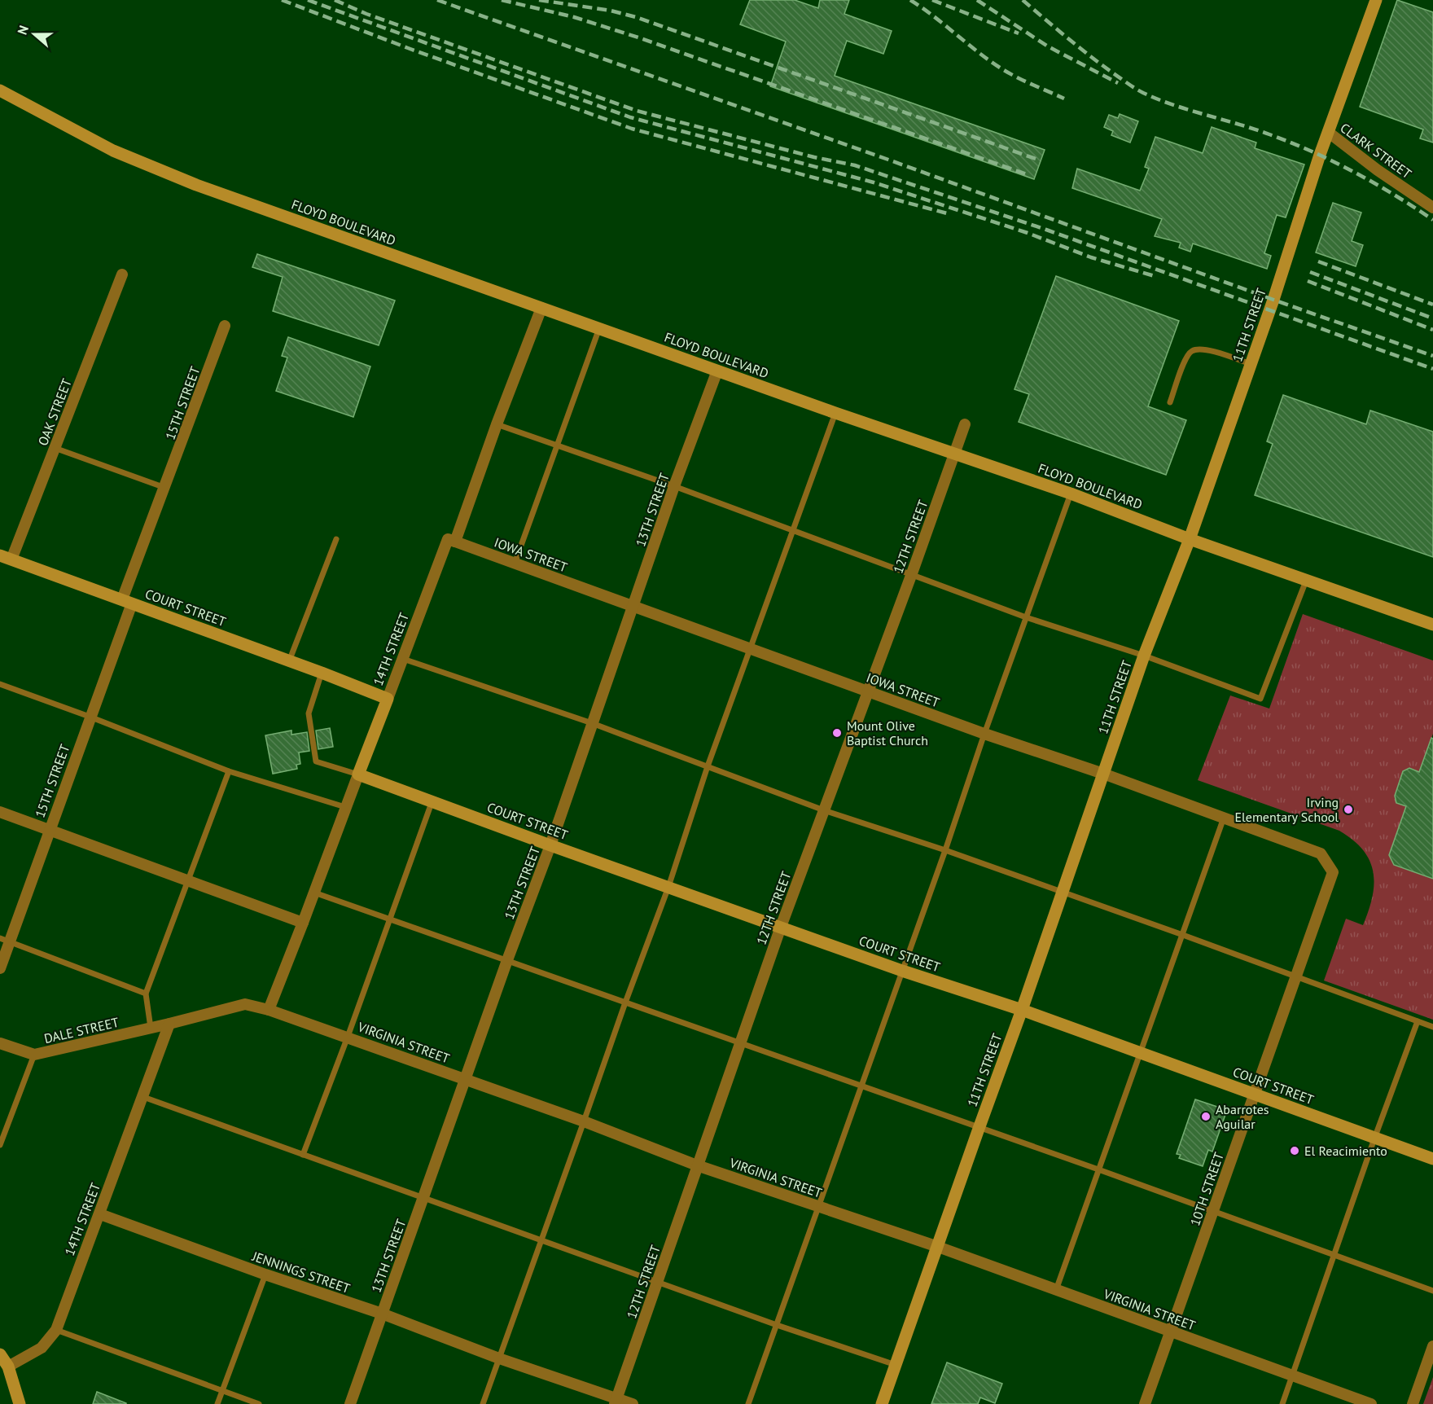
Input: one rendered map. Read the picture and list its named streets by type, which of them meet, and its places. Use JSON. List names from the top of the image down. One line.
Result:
{"streets":{"main road":["FLOYD BOULEVARD","11TH STREET","COURT STREET","14TH STREET"],"street":["CLARK STREET","15TH STREET","OAK STREET","13TH STREET","12TH STREET","IOWA STREET","DALE STREET","VIRGINIA STREET","10TH STREET","JENNINGS STREET"]},"crossings":[["CLARK STREET","11TH STREET"],["FLOYD BOULEVARD","11TH STREET"],["FLOYD BOULEVARD","13TH STREET"],["FLOYD BOULEVARD","12TH STREET"],["FLOYD BOULEVARD","14TH STREET"],["11TH STREET","IOWA STREET"],["11TH STREET","COURT STREET"],["11TH STREET","VIRGINIA STREET"],["15TH STREET","COURT STREET"],["OAK STREET","COURT STREET"],["13TH STREET","IOWA STREET"],["13TH STREET","COURT STREET"],["13TH STREET","VIRGINIA STREET"],["13TH STREET","JENNINGS STREET"],["12TH STREET","IOWA STREET"],["12TH STREET","COURT STREET"],["12TH STREET","VIRGINIA STREET"],["12TH STREET","JENNINGS STREET"],["IOWA STREET","14TH STREET"],["IOWA STREET","10TH STREET"],["COURT STREET","14TH STREET"],["COURT STREET","10TH STREET"],["14TH STREET","DALE STREET"],["14TH STREET","VIRGINIA STREET"],["14TH STREET","JENNINGS STREET"],["DALE STREET","VIRGINIA STREET"],["VIRGINIA STREET","10TH STREET"]],"places":["Mount Olive Baptist Church","Irving Elementary School","Abarrotes Aguilar","El Reacimiento"],"north":"left"}
